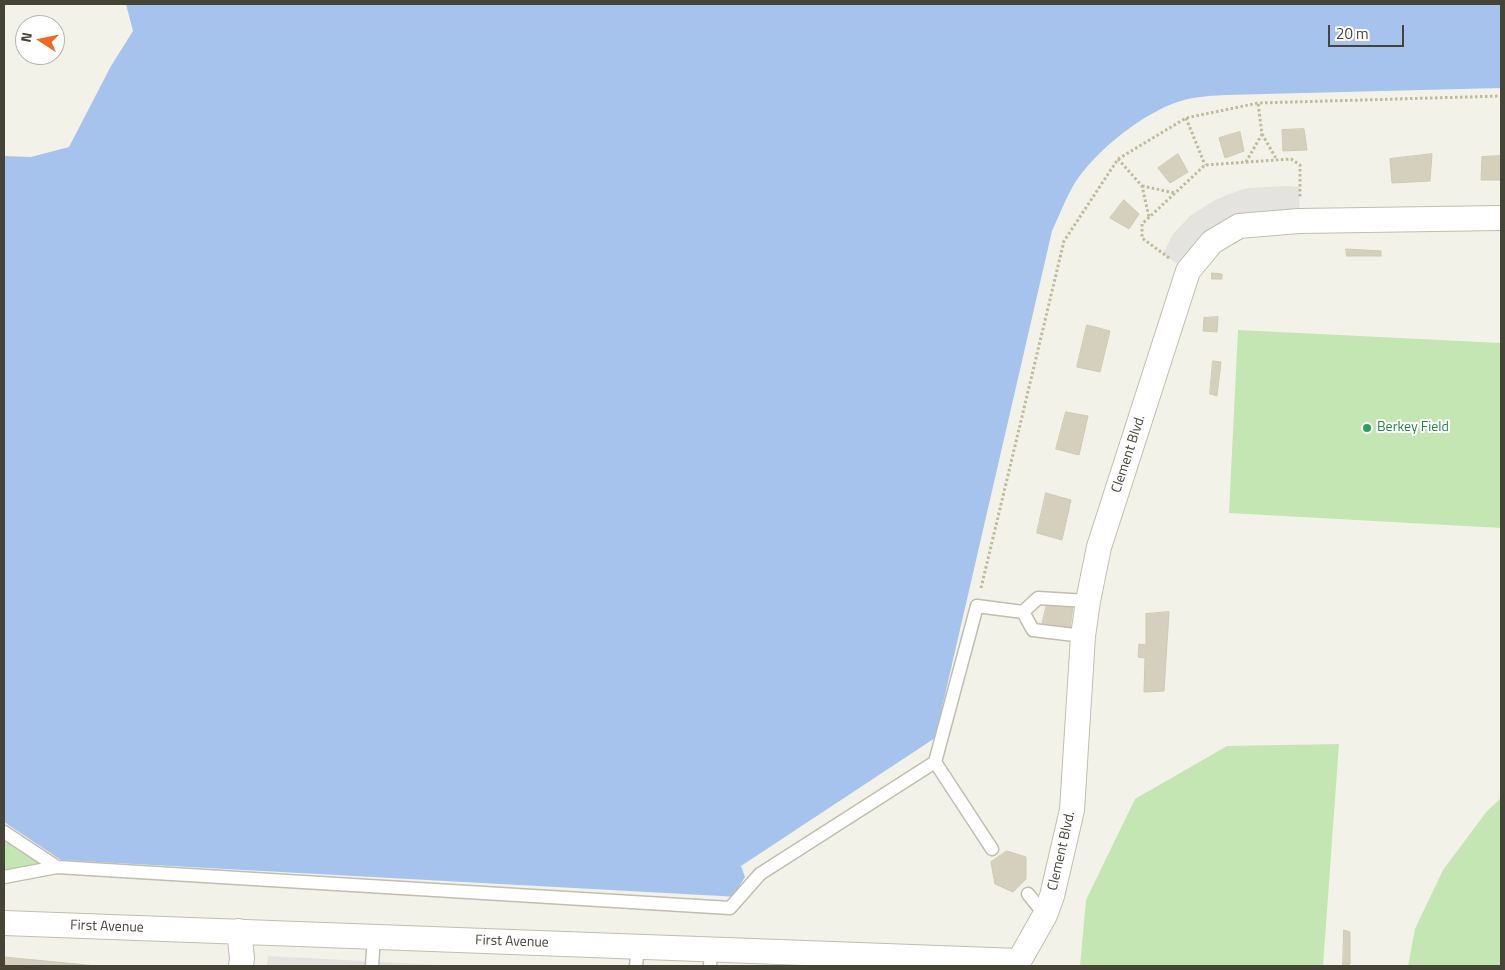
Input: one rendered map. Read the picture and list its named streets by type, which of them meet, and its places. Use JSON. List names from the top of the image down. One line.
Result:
{"streets":{"street":["Clement Blvd.","First Avenue"]},"crossings":[["Clement Blvd.","First Avenue"]],"places":["Berkey Field"],"scale_bar":"20 m","north":"left"}
